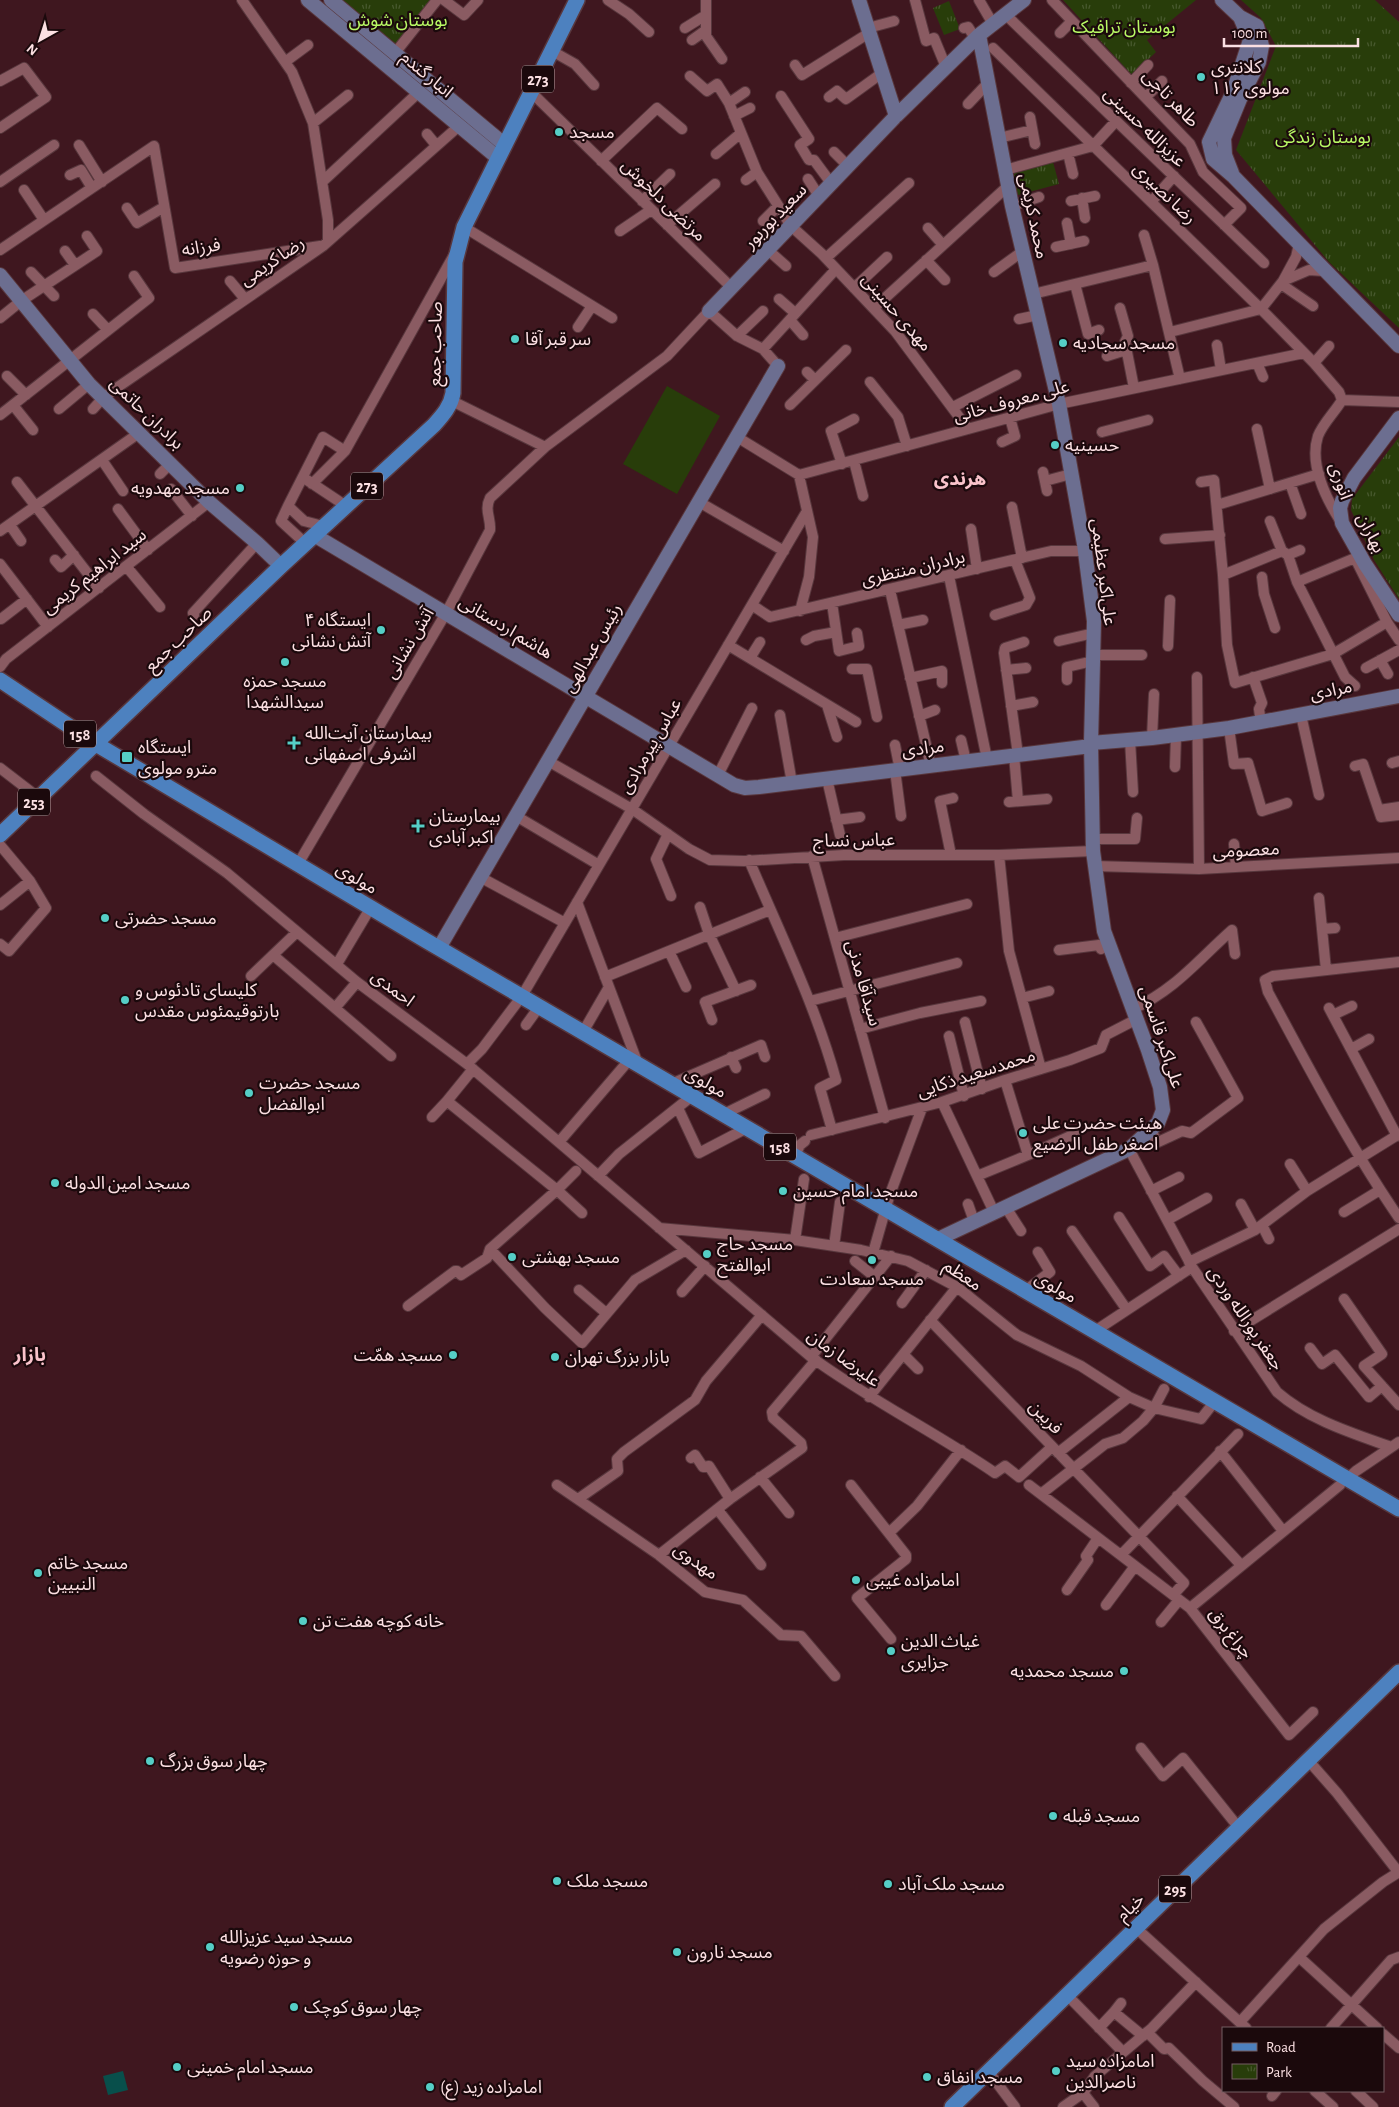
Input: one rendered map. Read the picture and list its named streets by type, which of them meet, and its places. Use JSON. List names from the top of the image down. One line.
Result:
{"streets":{"main road":["273","صاحب جمع","158","253","مولوی","295","خیام"],"street":["انبار گندم","طاهر تاجی","عزیزالله حسینی","رضا نصیری","مرتضی دلخوش","سعید بوربور","محمد کریمی","فرزانه","رضا کریمی","مهدی حسینی","علی معروف خانی","برادران حاتمی","انوری","بهاران","برادران منتظری","سید ابراهیم کریمی","علی‌اکبر عظیمی","هاشم اردستانی","آتش نشانی","رئیس عبدالهی","مرادی","عباس پیرمرادی","عباس نساج","معصومی","سیدآقا مدنی","احمدی","علی‌اکبر قاسمی","محمدسعید ذکایی","معظم","جعفر پورالله وردی","علیرضا زمان","فربین","مهدوی","چراغ برق"]},"crossings":[["انبار گندم","رضا کریمی"],["انبار گندم","صاحب جمع"],["طاهر تاجی","عزیزالله حسینی"],["عزیزالله حسینی","سعید بوربور"],["رضا نصیری","علی معروف خانی"],["مرتضی دلخوش","سعید بوربور"],["مرتضی دلخوش","صاحب جمع"],["سعید بوربور","محمد کریمی"],["سعید بوربور","مهدی حسینی"],["سعید بوربور","آتش نشانی"],["محمد کریمی","علی معروف خانی"],["محمد کریمی","علی‌اکبر عظیمی"],["فرزانه","رضا کریمی"],["رضا کریمی","برادران حاتمی"],["مهدی حسینی","علی معروف خانی"],["صاحب جمع","برادران حاتمی"],["صاحب جمع","هاشم اردستانی"],["صاحب جمع","253"],["صاحب جمع","مولوی"],["علی معروف خانی","علی‌اکبر عظیمی"],["برادران حاتمی","سید ابراهیم کریمی"],["انوری","بهاران"],["برادران منتظری","علی‌اکبر عظیمی"],["برادران منتظری","عباس پیرمرادی"],["علی‌اکبر عظیمی","مرادی"],["علی‌اکبر عظیمی","علی‌اکبر قاسمی"],["هاشم اردستانی","آتش نشانی"],["هاشم اردستانی","رئیس عبدالهی"],["هاشم اردستانی","مرادی"],["هاشم اردستانی","عباس پیرمرادی"],["آتش نشانی","مولوی"],["رئیس عبدالهی","عباس نساج"],["رئیس عبدالهی","مولوی"],["مرادی","علی‌اکبر قاسمی"],["عباس پیرمرادی","عباس نساج"],["عباس پیرمرادی","مولوی"],["عباس پیرمرادی","احمدی"],["253","مولوی"],["عباس نساج","سیدآقا مدنی"],["عباس نساج","علی‌اکبر قاسمی"],["معصومی","علی‌اکبر قاسمی"],["مولوی","علی‌اکبر قاسمی"],["مولوی","محمدسعید ذکایی"],["مولوی","معظم"],["مولوی","چراغ برق"],["سیدآقا مدنی","محمدسعید ذکایی"],["احمدی","معظم"],["احمدی","علیرضا زمان"],["علی‌اکبر قاسمی","محمدسعید ذکایی"],["علی‌اکبر قاسمی","جعفر پورالله وردی"],["معظم","علیرضا زمان"],["جعفر پورالله وردی","چراغ برق"],["علیرضا زمان","فربین"]],"districts":["هرندی","بازار"],"parks":["بوستان شوش","بوستان ترافیک","بوستان زندگی"],"places":{"other":["کلانتری ۱۱۶ مولوی","مسجد","سر قبر آقا","مسجد سجادیه","حسینیه","مسجد مهدویه","ایستگاه ۴ آتش نشانی","مسجد حمزه سیدالشهدا","مسجد حضرتی","کلیسای تادئوس و بارتوقیمئوس مقدس","مسجد حضرت ابوالفضل","هیئت حضرت علی اصغر طفل الرضیع","مسجد امین الدوله","مسجد امام حسین","مسجد حاج ابوالفتح","مسجد بهشتی","مسجد سعادت","مسجد همّت","بازار بزرگ تهران","مسجد خاتم النبیین","امامزاده غیبی","خانه کوچه هفت تن","غیاث الدین جزایری","مسجد محمدیه","چهار سوق بزرگ","مسجد قبله","مسجد ملک","مسجد ملک آباد","مسجد سید عزیزالله و حوزه رضویه","مسجد نارون","چهار سوق کوچک","مسجد امام خمینی","امامزاده سید ناصرالدین","مسجد انفاق","امامزاده زید (ع)"],"health":["بیمارستان آیت‌الله اشرفی اصفهانی","بیمارستان اکبر آبادی"],"transit":["ایستگاه مترو مولوی"]},"legend":["Road","Park"],"scale_bar":"100 m","north":"bottom left"}
